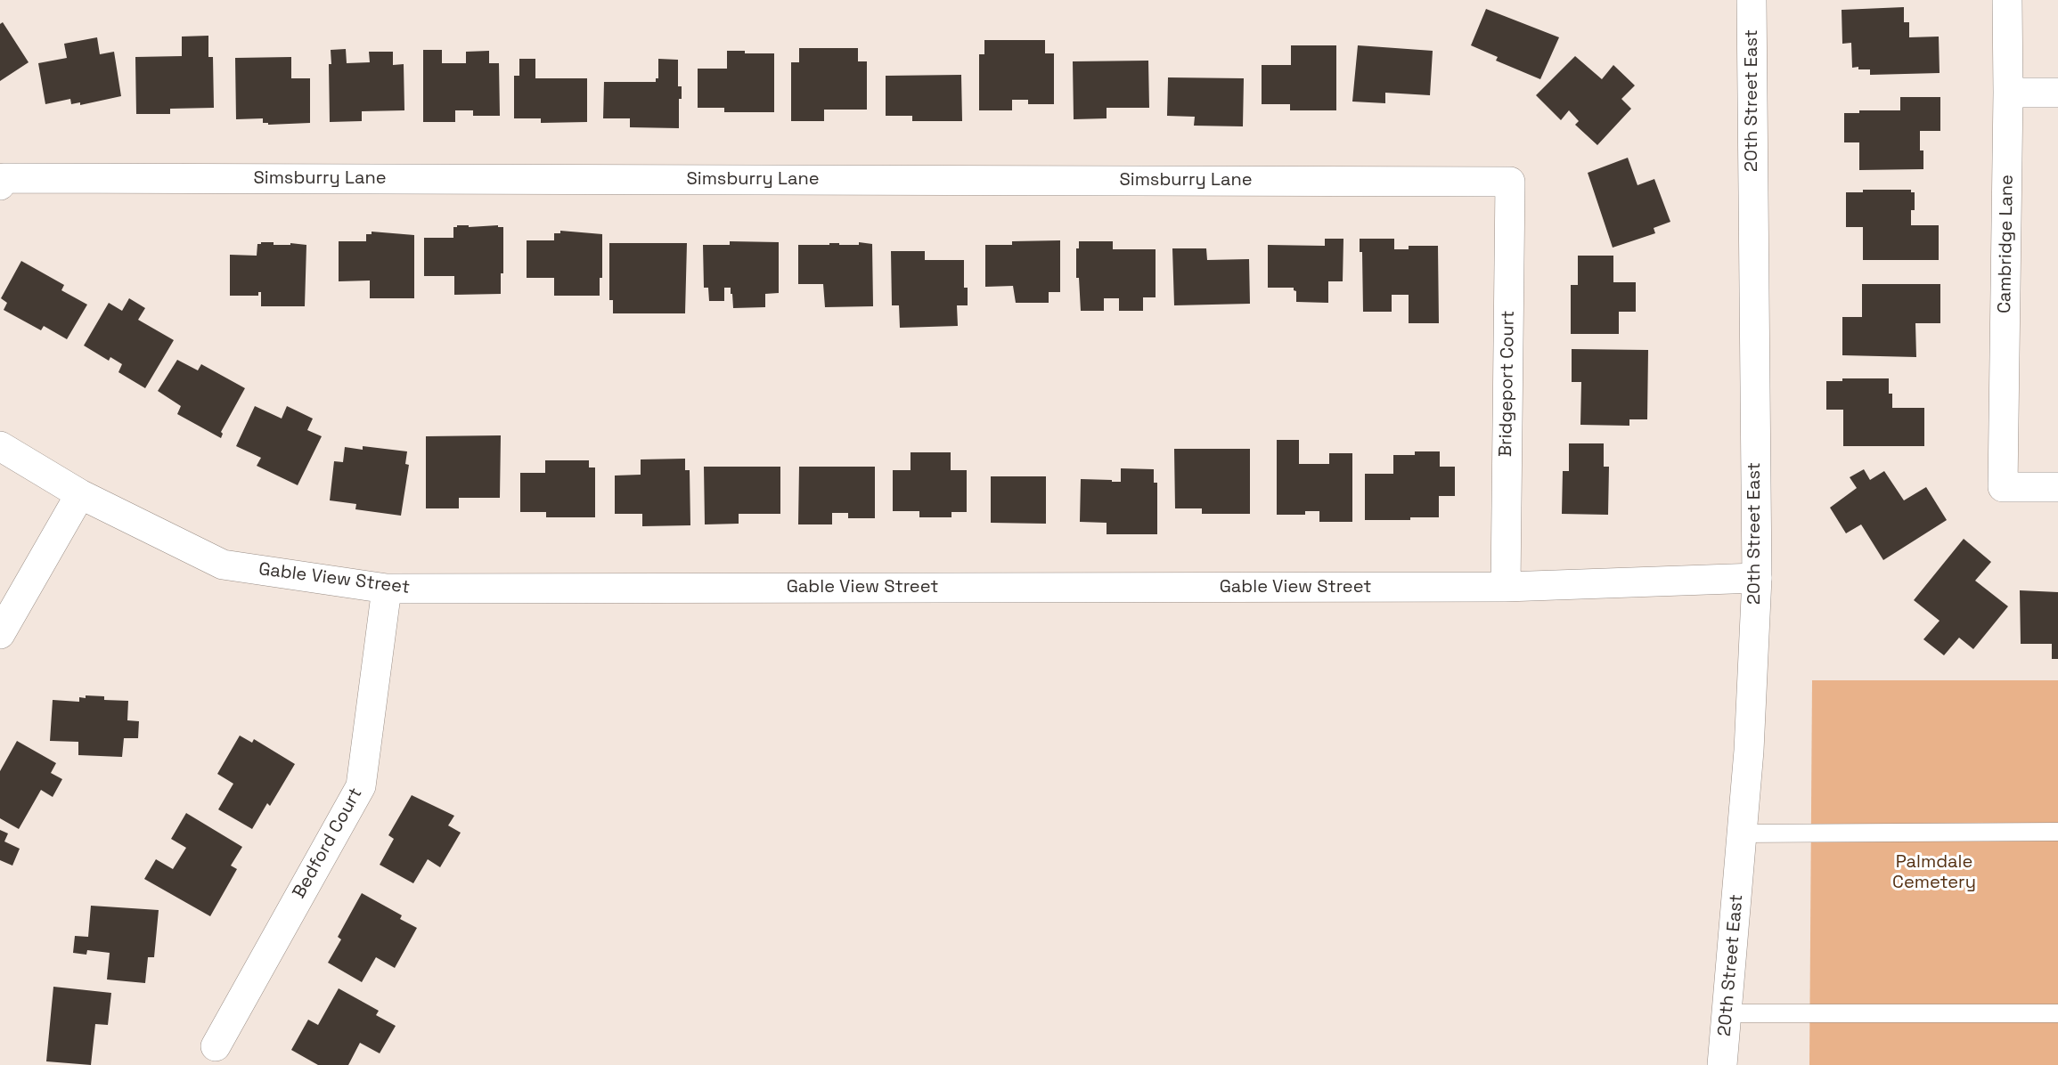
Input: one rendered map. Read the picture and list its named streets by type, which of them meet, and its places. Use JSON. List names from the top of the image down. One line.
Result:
{"streets":{"street":["20th Street East","Simsburry Lane","Cambridge Lane","Bridgeport Court","Gable View Street","Bedford Court"]},"crossings":[["20th Street East","Gable View Street"],["Simsburry Lane","Bridgeport Court"],["Bridgeport Court","Gable View Street"],["Gable View Street","Bedford Court"]],"parks":["Palmdale Cemetery"]}
